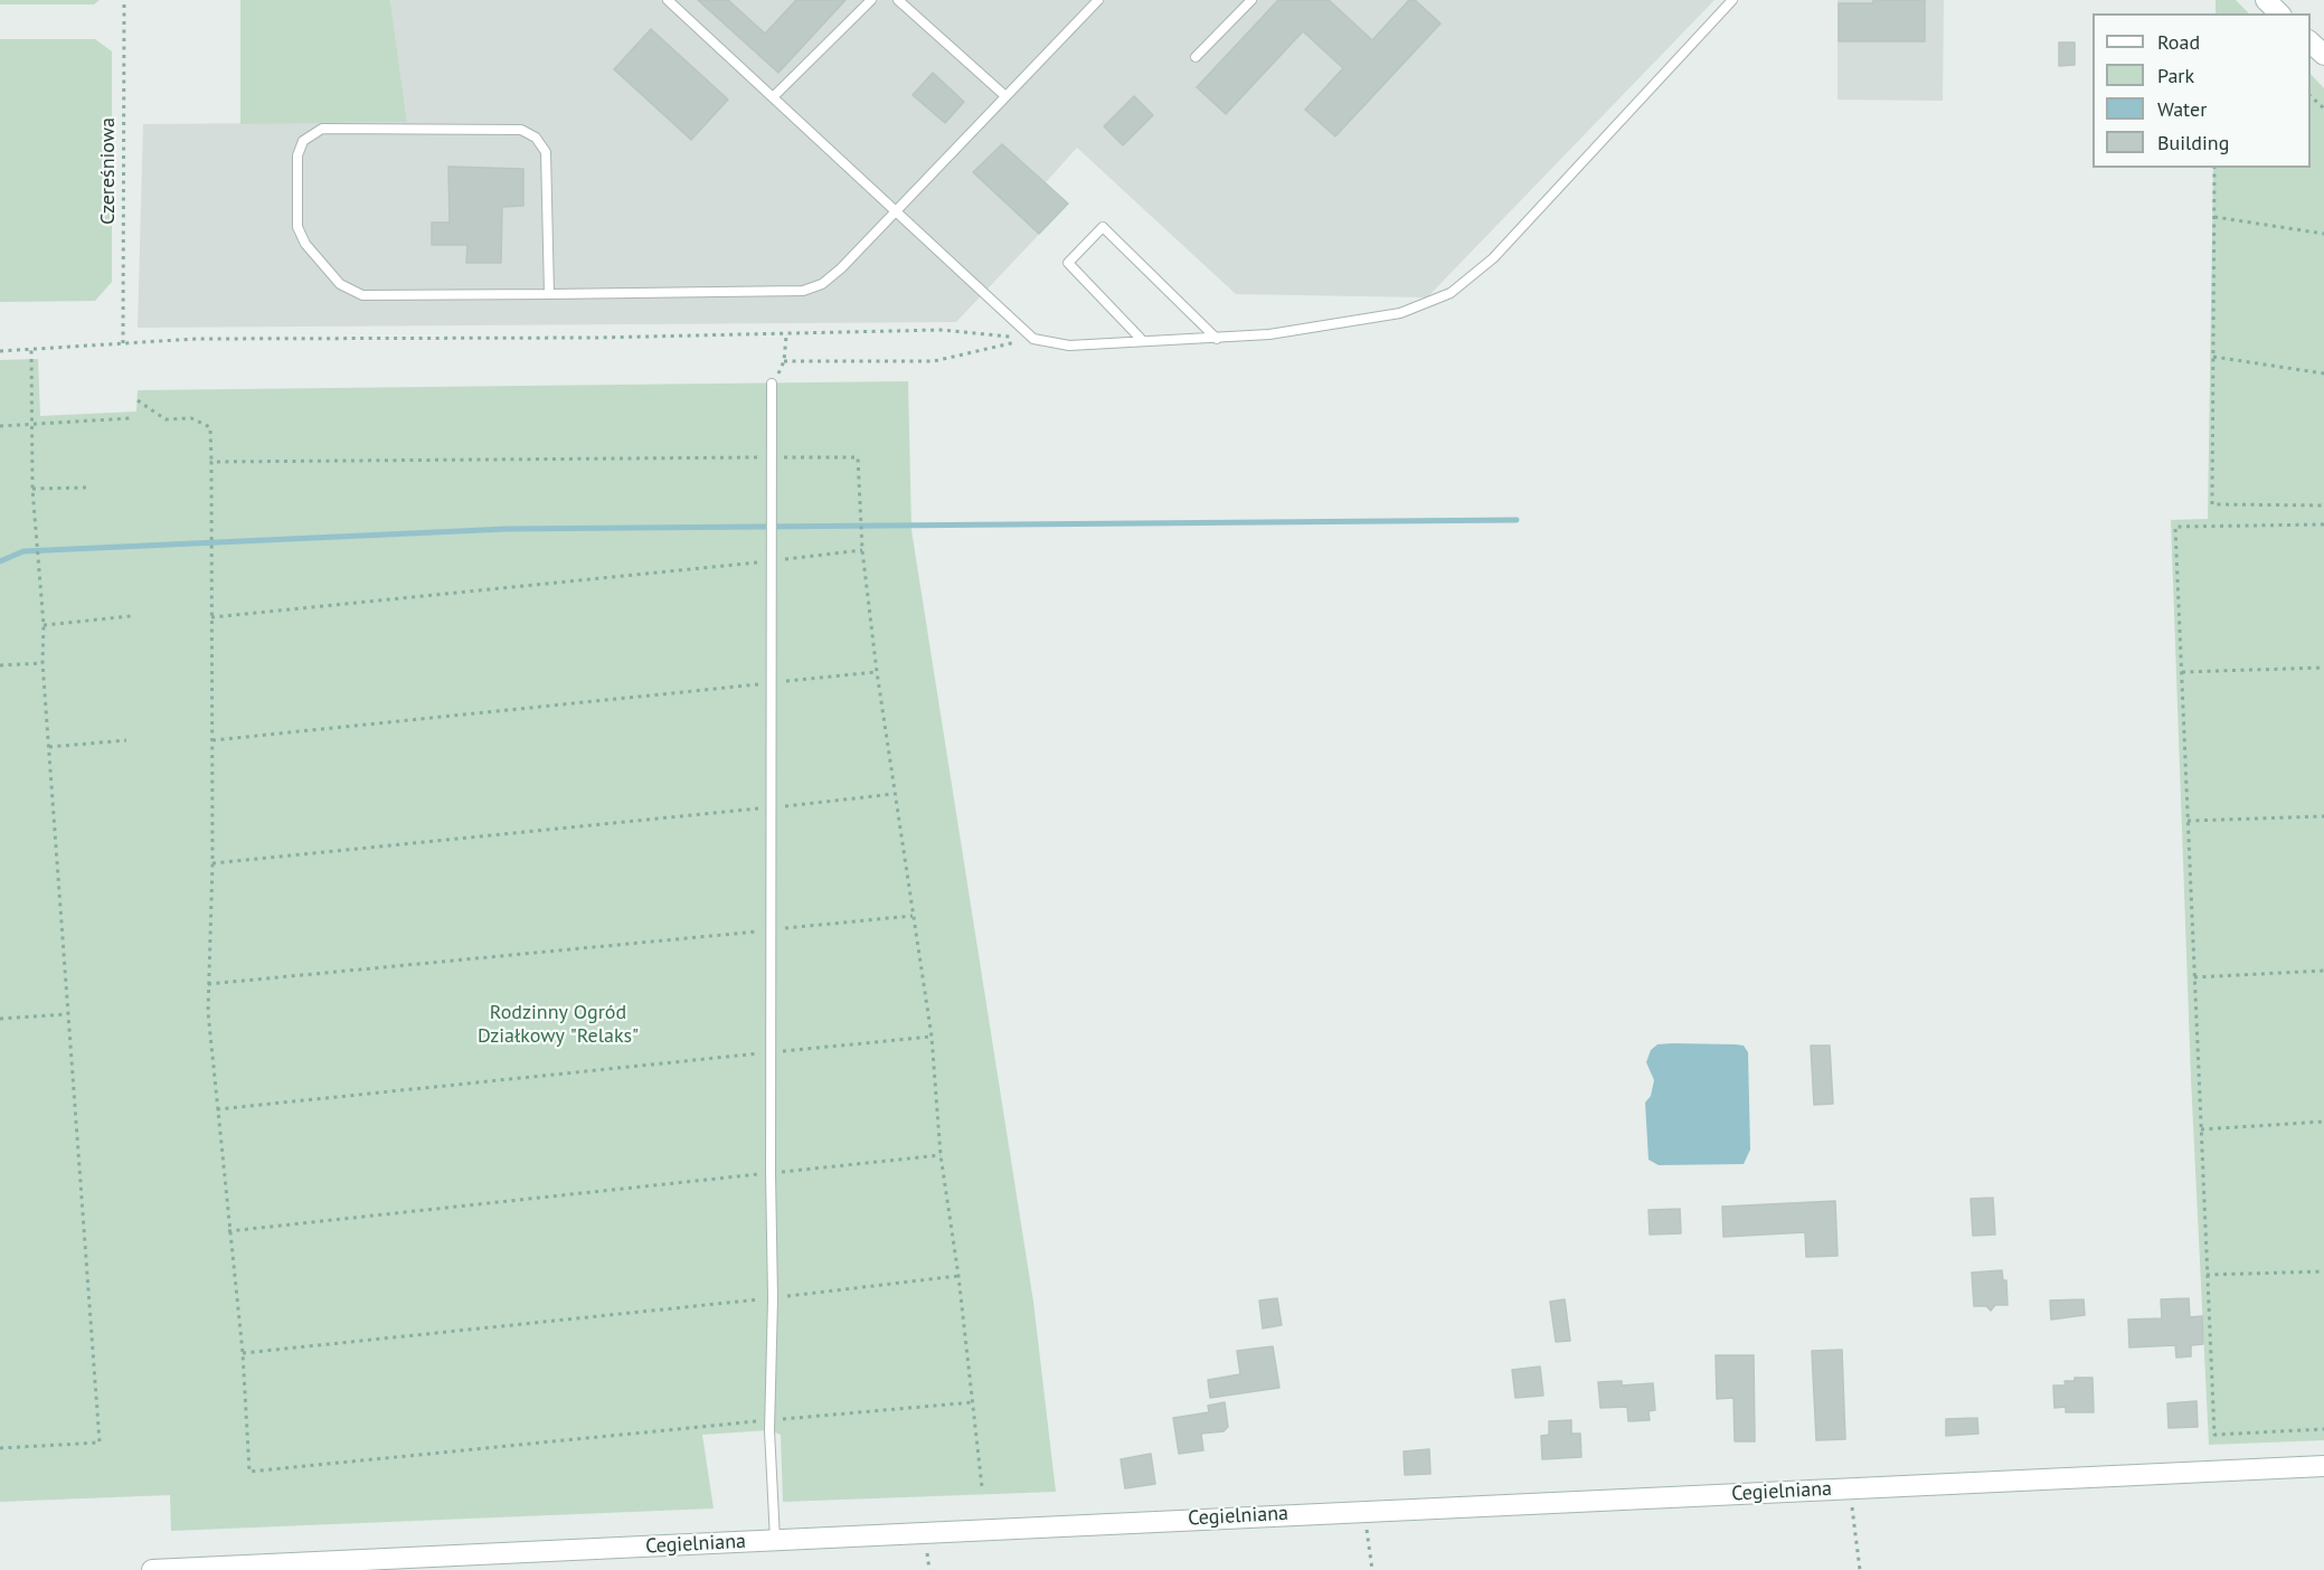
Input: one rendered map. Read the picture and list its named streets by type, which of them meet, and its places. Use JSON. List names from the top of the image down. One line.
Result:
{"streets":{"street":["Cegielniana"],"path":["Czereśniowa"]},"parks":["Rodzinny Ogród Działkowy \"Relaks\""],"legend":["Road","Park","Water","Building"]}
